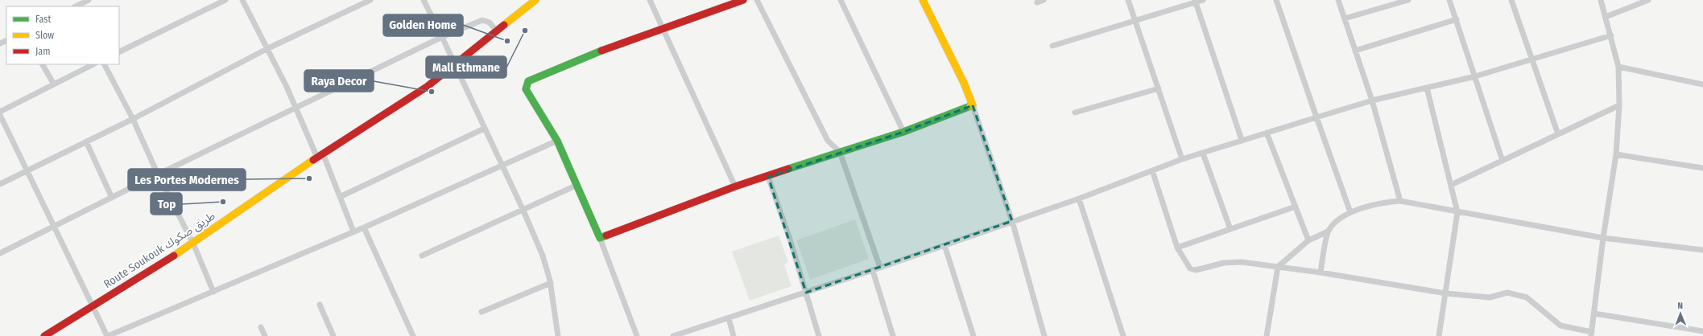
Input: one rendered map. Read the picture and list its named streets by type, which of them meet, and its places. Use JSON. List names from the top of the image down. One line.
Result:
{"streets":{"street":["Route Soukouk طريق صكوك"]},"places":["Mall Ethmane","Golden Home","Raya Decor","Les Portes Modernes","Top"],"legend":["Fast","Slow","Jam"],"north":"top"}
